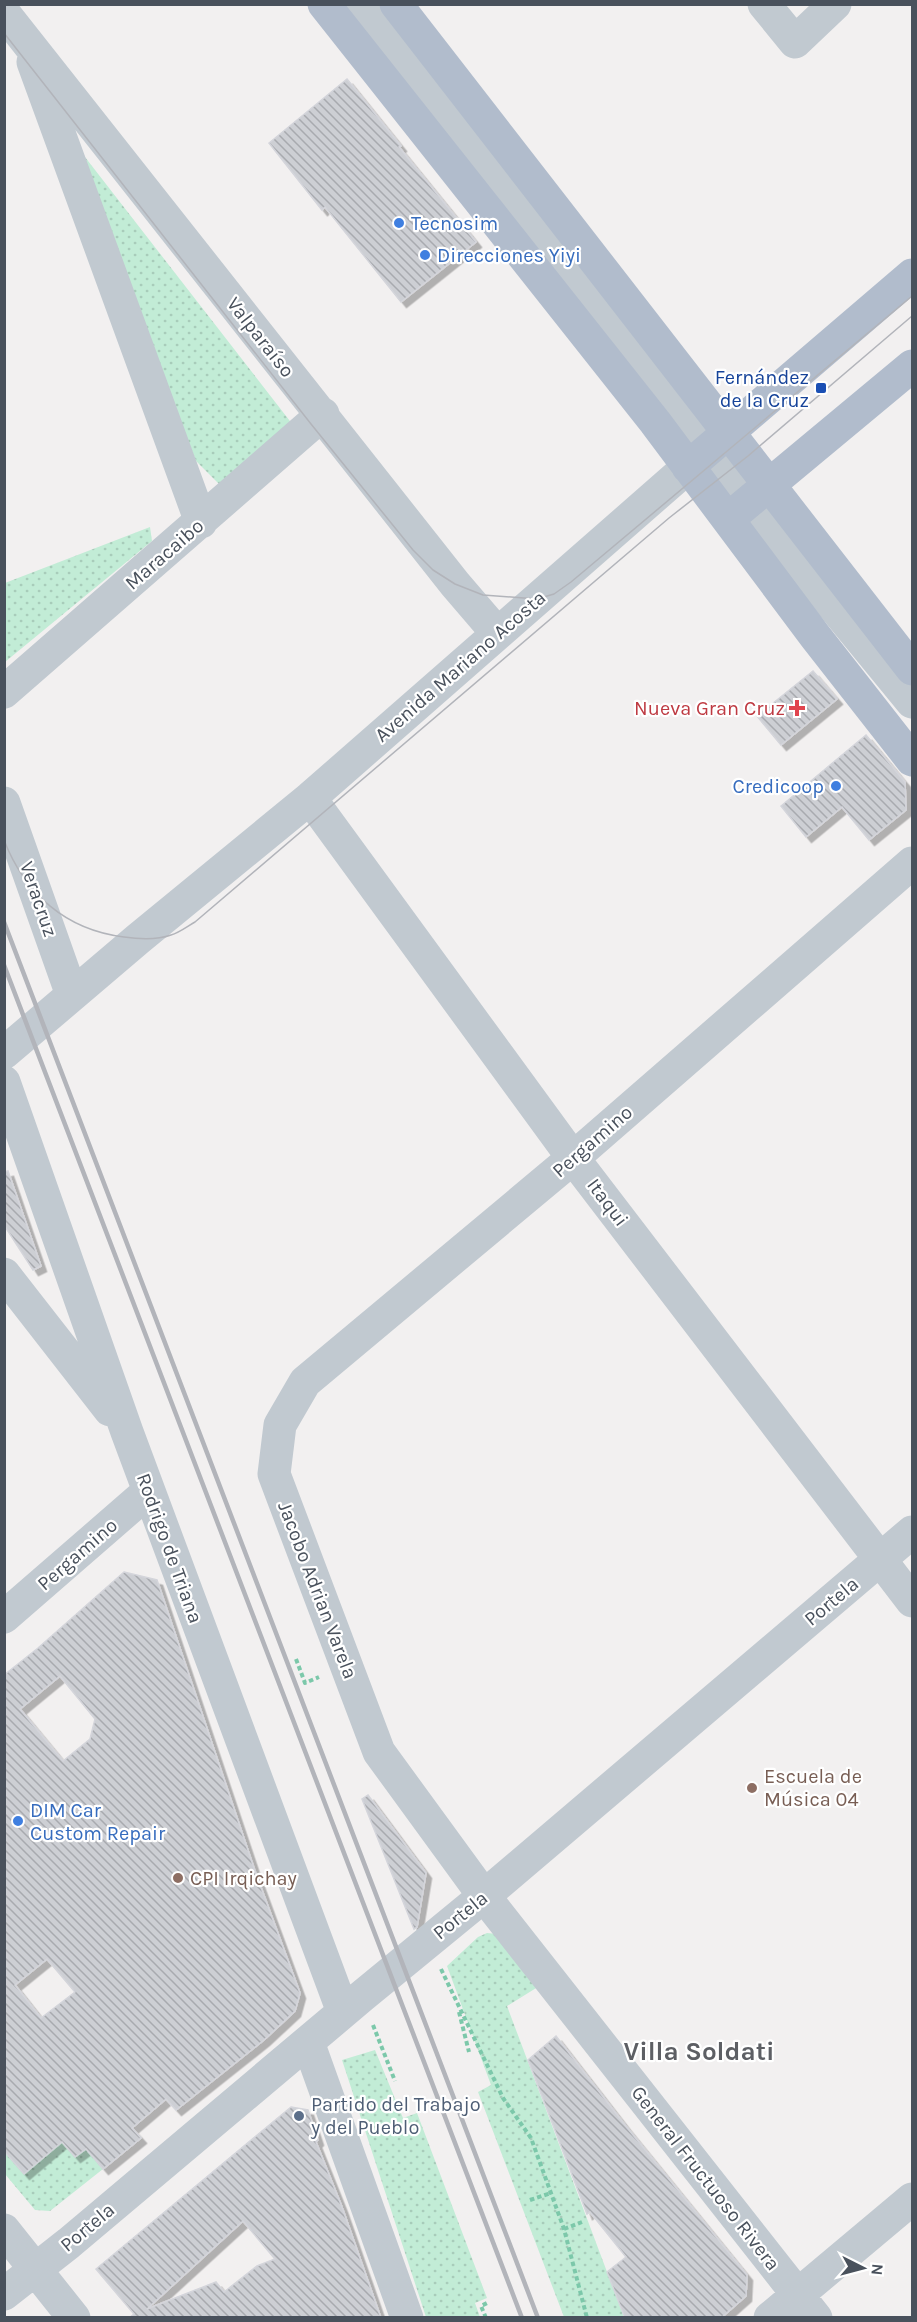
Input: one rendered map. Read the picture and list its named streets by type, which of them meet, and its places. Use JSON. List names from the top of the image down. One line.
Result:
{"streets":{"main road":["Avenida Mariano Acosta"],"street":["Valparaíso","Maracaibo","Veracruz","Pergamino","Itaqui","Rodrigo de Triana","Jacobo Adrian Varela","Portela","General Fructuoso Rivera"]},"crossings":[["Valparaíso","Maracaibo"],["Valparaíso","Avenida Mariano Acosta"],["Avenida Mariano Acosta","Veracruz"],["Avenida Mariano Acosta","Itaqui"],["Pergamino","Itaqui"],["Pergamino","Rodrigo de Triana"],["Pergamino","Jacobo Adrian Varela"],["Itaqui","Portela"],["Rodrigo de Triana","Portela"],["Jacobo Adrian Varela","General Fructuoso Rivera"],["Portela","General Fructuoso Rivera"]],"districts":["Villa Soldati"],"places":{"other":["Tecnosim","Direcciones Yiyi","Credicoop","Escuela de Música 04","DIM Car Custom Repair","CPI Irqichay","Partido del Trabajo y del Pueblo"],"transit":["Fernández de la Cruz"],"health":["Nueva Gran Cruz"]},"north":"right"}
